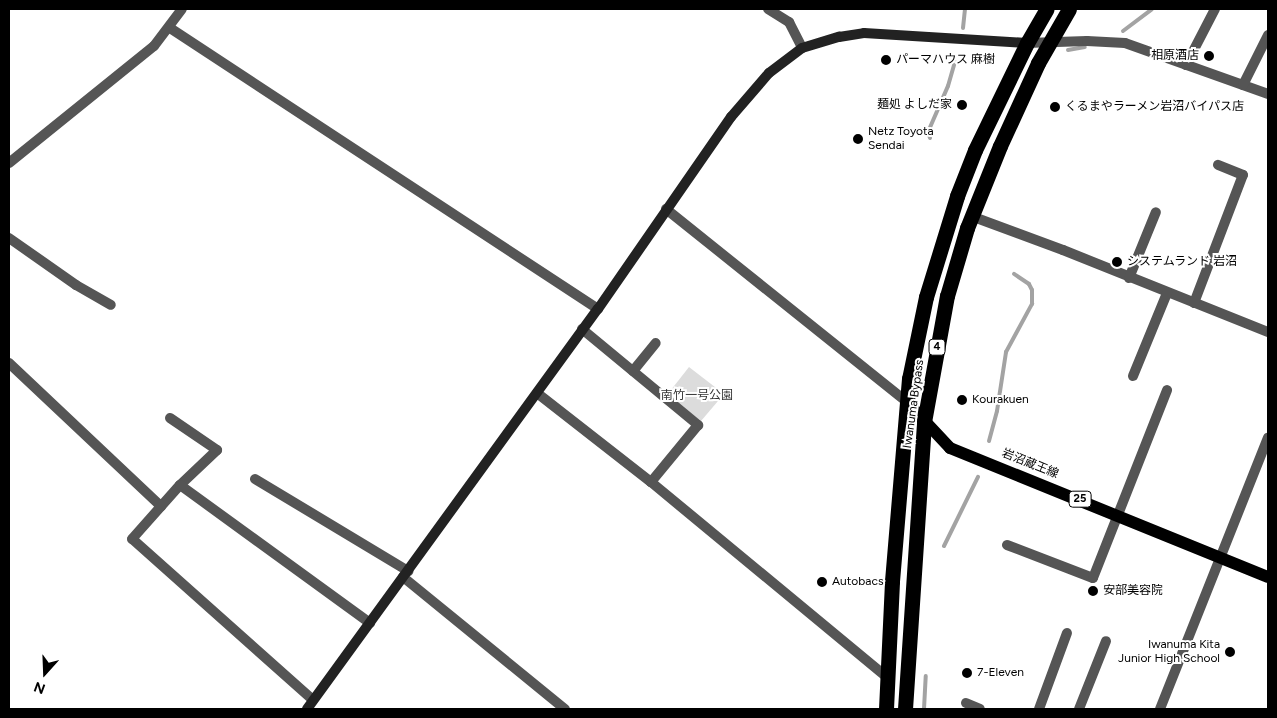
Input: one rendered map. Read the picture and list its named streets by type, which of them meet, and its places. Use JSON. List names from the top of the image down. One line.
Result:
{"streets":{"highway":["4","Iwanuma Bypass"],"main road":["岩沼蔵王線","25"]},"crossings":[["Iwanuma Bypass","岩沼蔵王線"]],"parks":["南竹一号公園"],"places":["相原酒店","パーマハウス 麻樹","麺処 よしだ家","くるまやラーメン岩沼バイパス店","Netz Toyota Sendai","システムランド 岩沼","Kourakuen","Autobacs","安部美容院","Iwanuma Kita Junior High School","7-Eleven"],"north":"bottom"}
